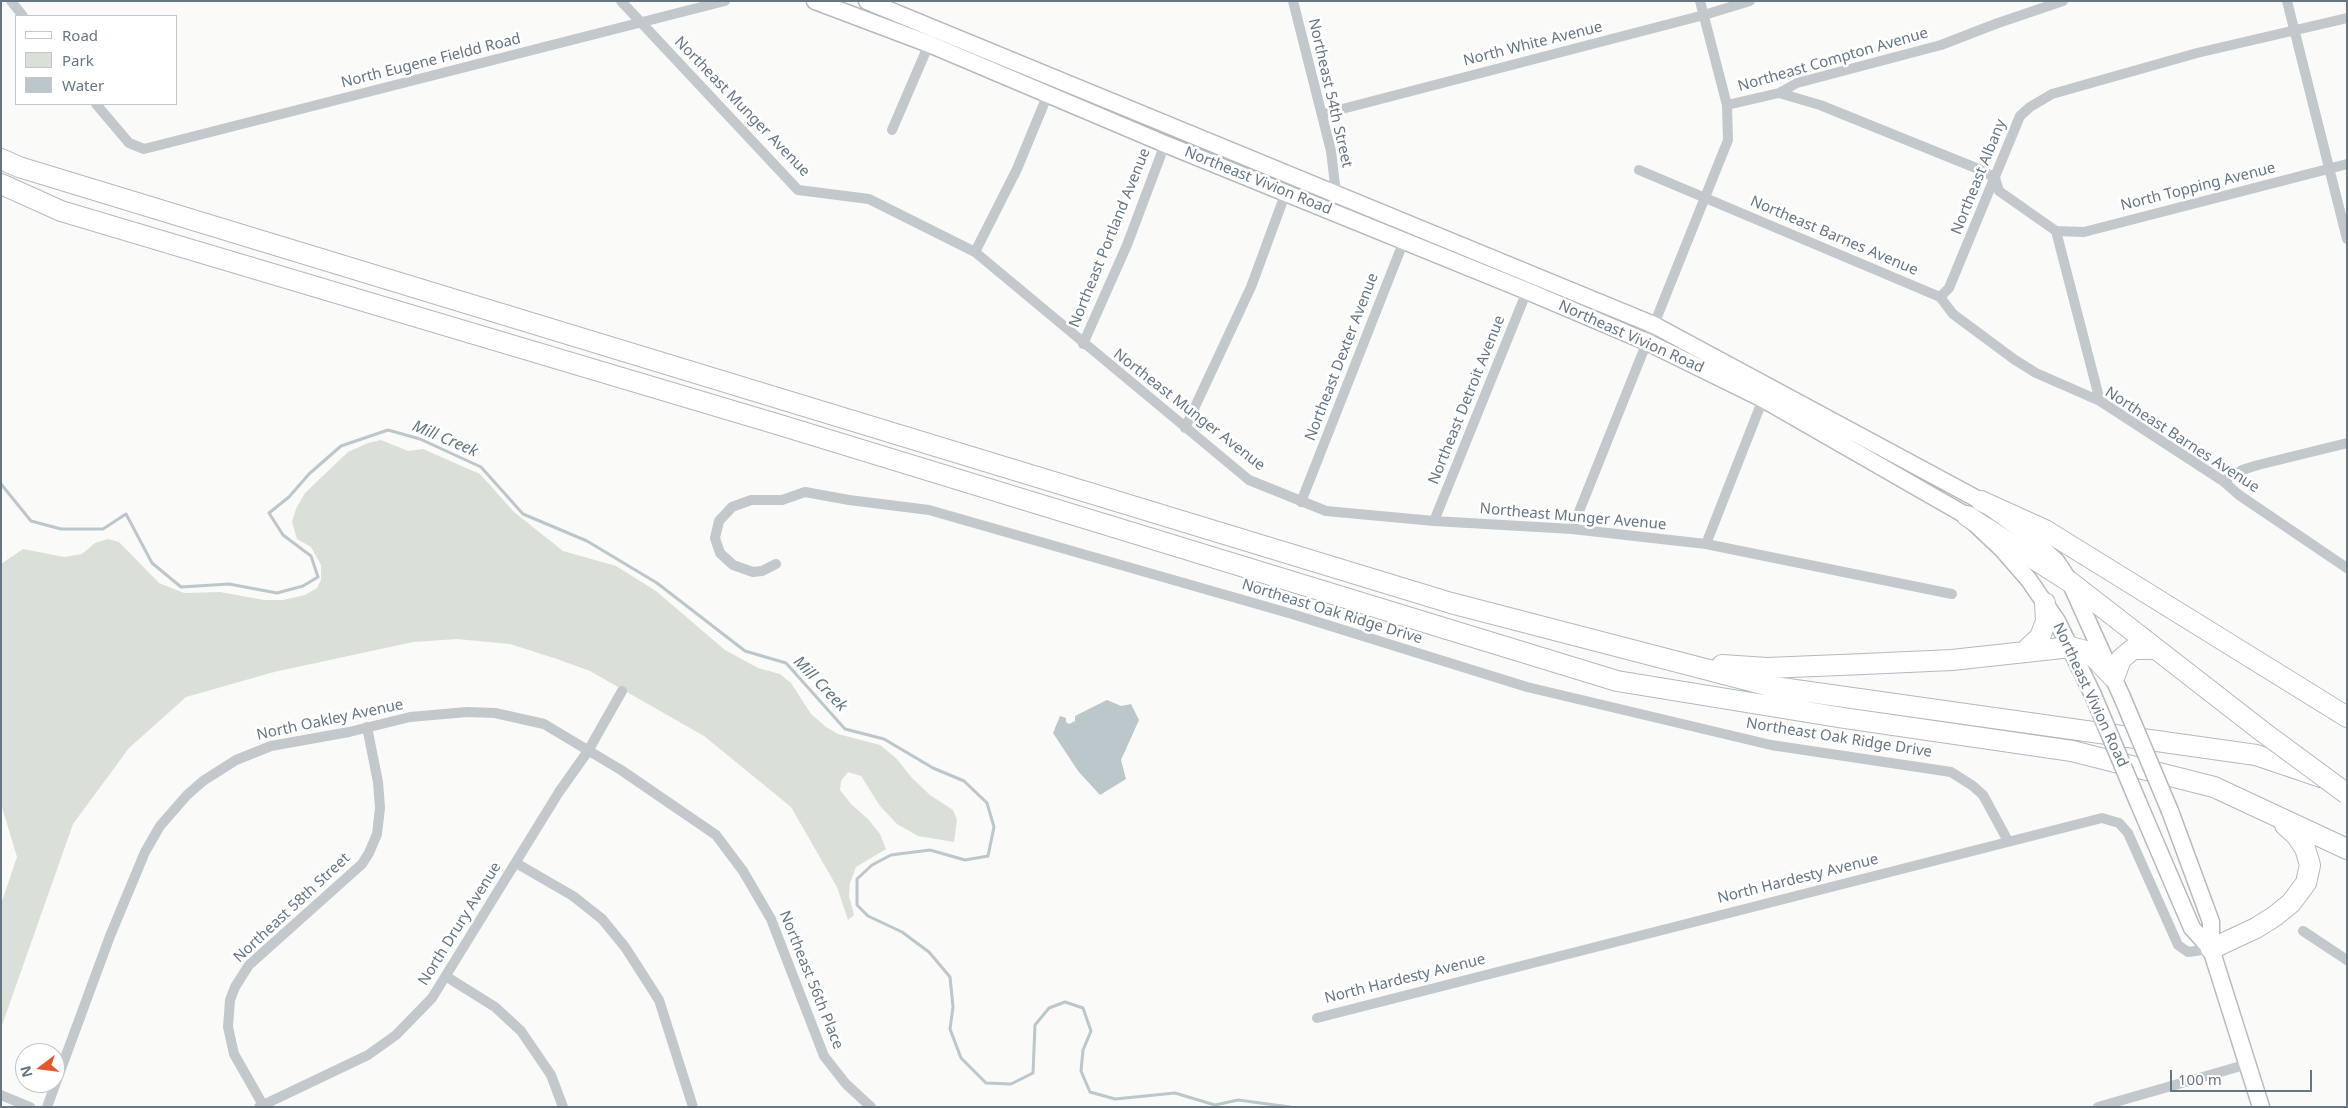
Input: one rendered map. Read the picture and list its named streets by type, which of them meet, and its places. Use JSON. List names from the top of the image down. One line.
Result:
{"streets":{"main road":["Northeast Vivion Road"],"street":["North White Avenue","Northeast Compton Avenue","North Eugene Fieldd Road","Northeast 54th Street","Northeast Munger Avenue","Northeast Albany","North Topping Avenue","Northeast Barnes Avenue","Northeast Portland Avenue","Northeast Dexter Avenue","Northeast Detroit Avenue","Northeast Oak Ridge Drive","North Oakley Avenue","North Hardesty Avenue","Northeast 58th Street","North Drury Avenue","Northeast 56th Place"]},"crossings":[["North White Avenue","Northeast 54th Street"],["Northeast Compton Avenue","Northeast Munger Avenue"],["Northeast Compton Avenue","Northeast Vivion Road"],["Northeast Compton Avenue","Northeast Barnes Avenue"],["North Eugene Fieldd Road","Northeast Munger Avenue"],["Northeast 54th Street","Northeast Vivion Road"],["Northeast Munger Avenue","Northeast Portland Avenue"],["Northeast Munger Avenue","Northeast Dexter Avenue"],["Northeast Munger Avenue","Northeast Detroit Avenue"],["Northeast Albany","Northeast Barnes Avenue"],["Northeast Vivion Road","Northeast Portland Avenue"],["Northeast Vivion Road","Northeast Dexter Avenue"],["Northeast Vivion Road","Northeast Detroit Avenue"],["Northeast Vivion Road","North Hardesty Avenue"],["Northeast Oak Ridge Drive","North Hardesty Avenue"],["North Oakley Avenue","Northeast 58th Street"],["North Oakley Avenue","North Drury Avenue"],["North Oakley Avenue","Northeast 56th Place"],["Northeast 58th Street","North Drury Avenue"],["North Drury Avenue","Northeast 56th Place"]],"water":["Mill Creek"],"legend":["Road","Park","Water"],"scale_bar":"100 m","north":"left"}
